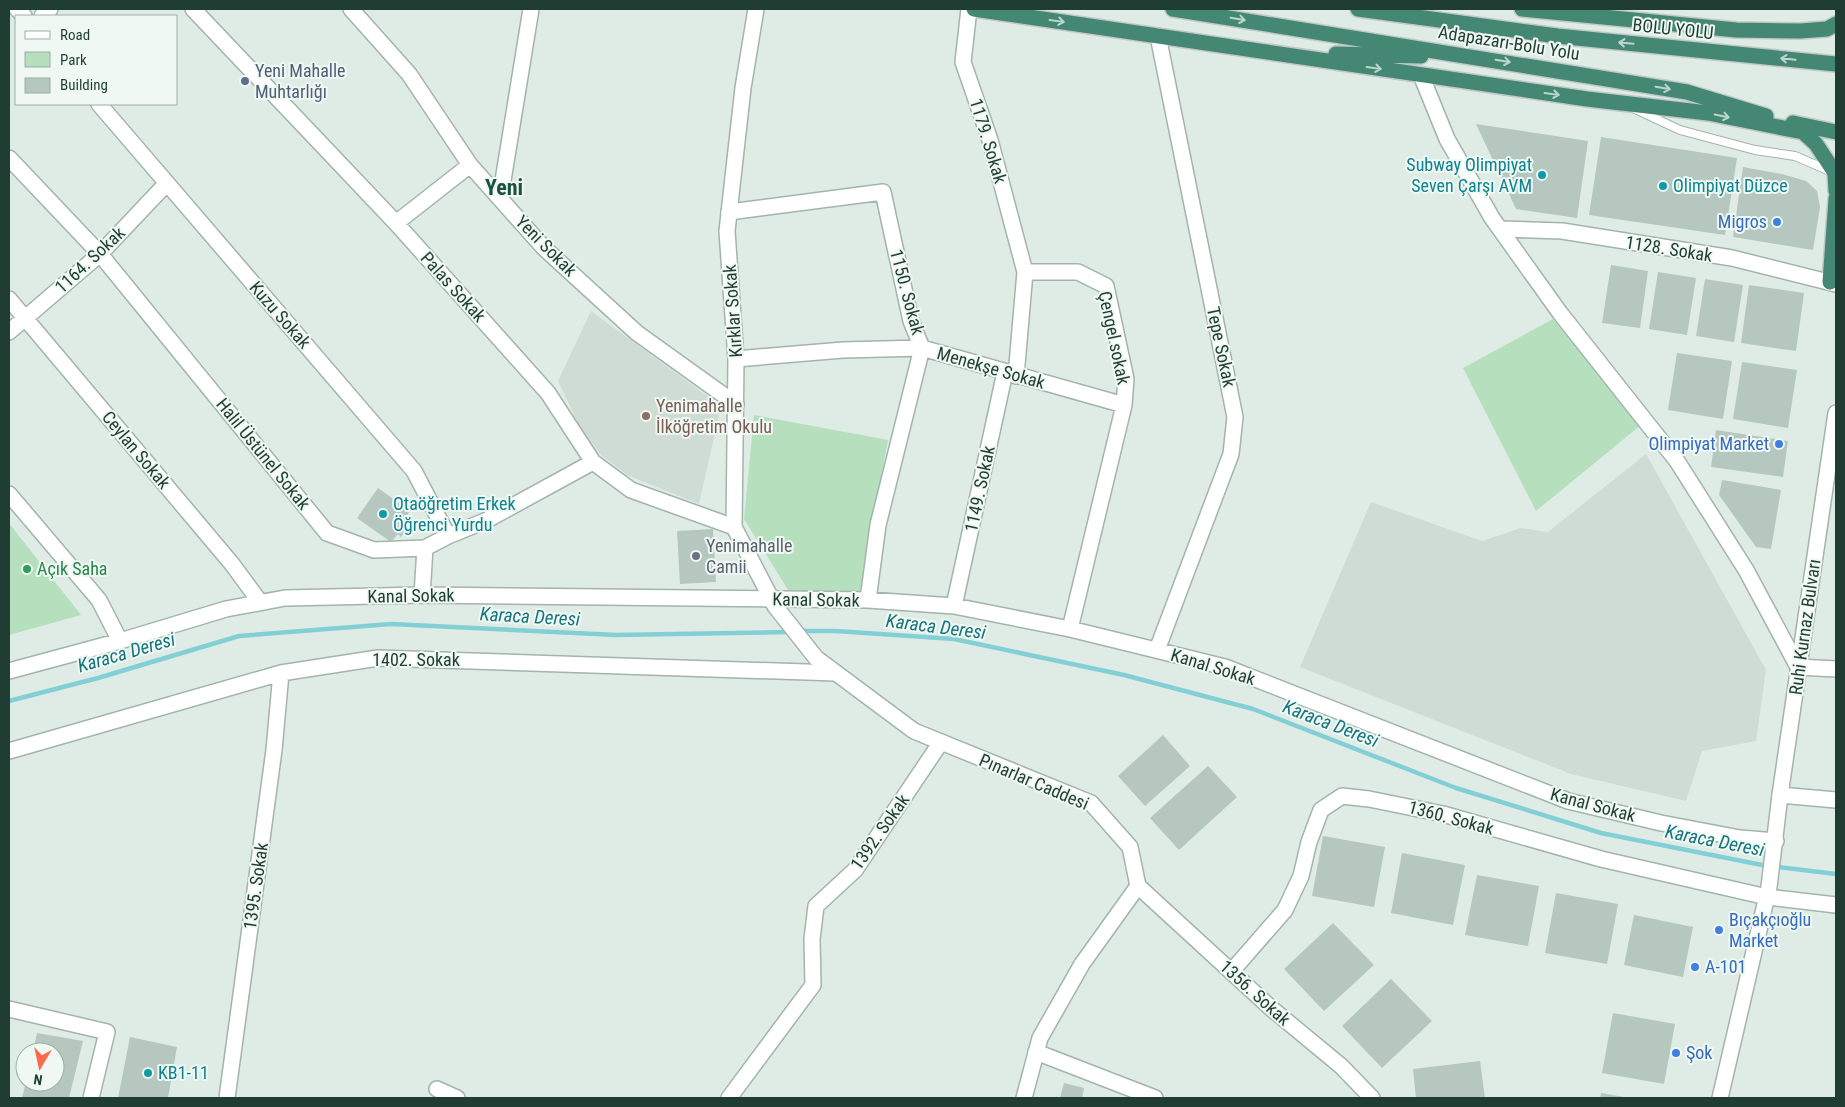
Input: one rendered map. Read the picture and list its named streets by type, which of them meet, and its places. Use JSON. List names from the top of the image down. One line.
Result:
{"streets":{"highway":["BOLU YOLU","Adapazarı-Bolu Yolu"],"street":["1179. Sokak","Yeni Sokak","1128. Sokak","1164. Sokak","Palas Sokak","1150. Sokak","Kırklar Sokak","Kuzu Sokak","Çengel sokak","Tepe Sokak","Menekşe Sokak","Ceylan Sokak","Halil Üstünel Sokak","1149. Sokak","Kanal Sokak","Ruhi Kurnaz Bulvarı","1402. Sokak","Pınarlar Caddesi","1360. Sokak","1392. Sokak","1395. Sokak","1356. Sokak"]},"crossings":[["1179. Sokak","Çengel sokak"],["Yeni Sokak","Kırklar Sokak"],["1164. Sokak","Kuzu Sokak"],["1164. Sokak","Ceylan Sokak"],["1164. Sokak","Halil Üstünel Sokak"],["Palas Sokak","Kırklar Sokak"],["Palas Sokak","Halil Üstünel Sokak"],["1150. Sokak","Kırklar Sokak"],["1150. Sokak","Menekşe Sokak"],["1150. Sokak","Kanal Sokak"],["Kırklar Sokak","Menekşe Sokak"],["Kırklar Sokak","Kanal Sokak"],["Kırklar Sokak","Pınarlar Caddesi"],["Kuzu Sokak","Halil Üstünel Sokak"],["Çengel sokak","Menekşe Sokak"],["Çengel sokak","Kanal Sokak"],["Tepe Sokak","Kanal Sokak"],["Menekşe Sokak","1149. Sokak"],["Ceylan Sokak","Kanal Sokak"],["1149. Sokak","Kanal Sokak"],["Kanal Sokak","Ruhi Kurnaz Bulvarı"],["Ruhi Kurnaz Bulvarı","1360. Sokak"],["1402. Sokak","Pınarlar Caddesi"],["1402. Sokak","1395. Sokak"],["Pınarlar Caddesi","1392. Sokak"],["Pınarlar Caddesi","1356. Sokak"],["1360. Sokak","1356. Sokak"]],"districts":["Yeni"],"water":["Karaca Deresi"],"places":["Yeni Mahalle Muhtarlığı","Subway Olimpiyat Seven Çarşı AVM","Olimpiyat Düzce","Migros","Yenimahalle İlköğretim Okulu","Olimpiyat Market","Otaöğretim Erkek Öğrenci Yurdu","Yenimahalle Camii","Açık Saha","Bıçakçıoğlu Market","A-101","Şok","KB1-11"],"legend":["Road","Park","Building"],"north":"bottom"}
